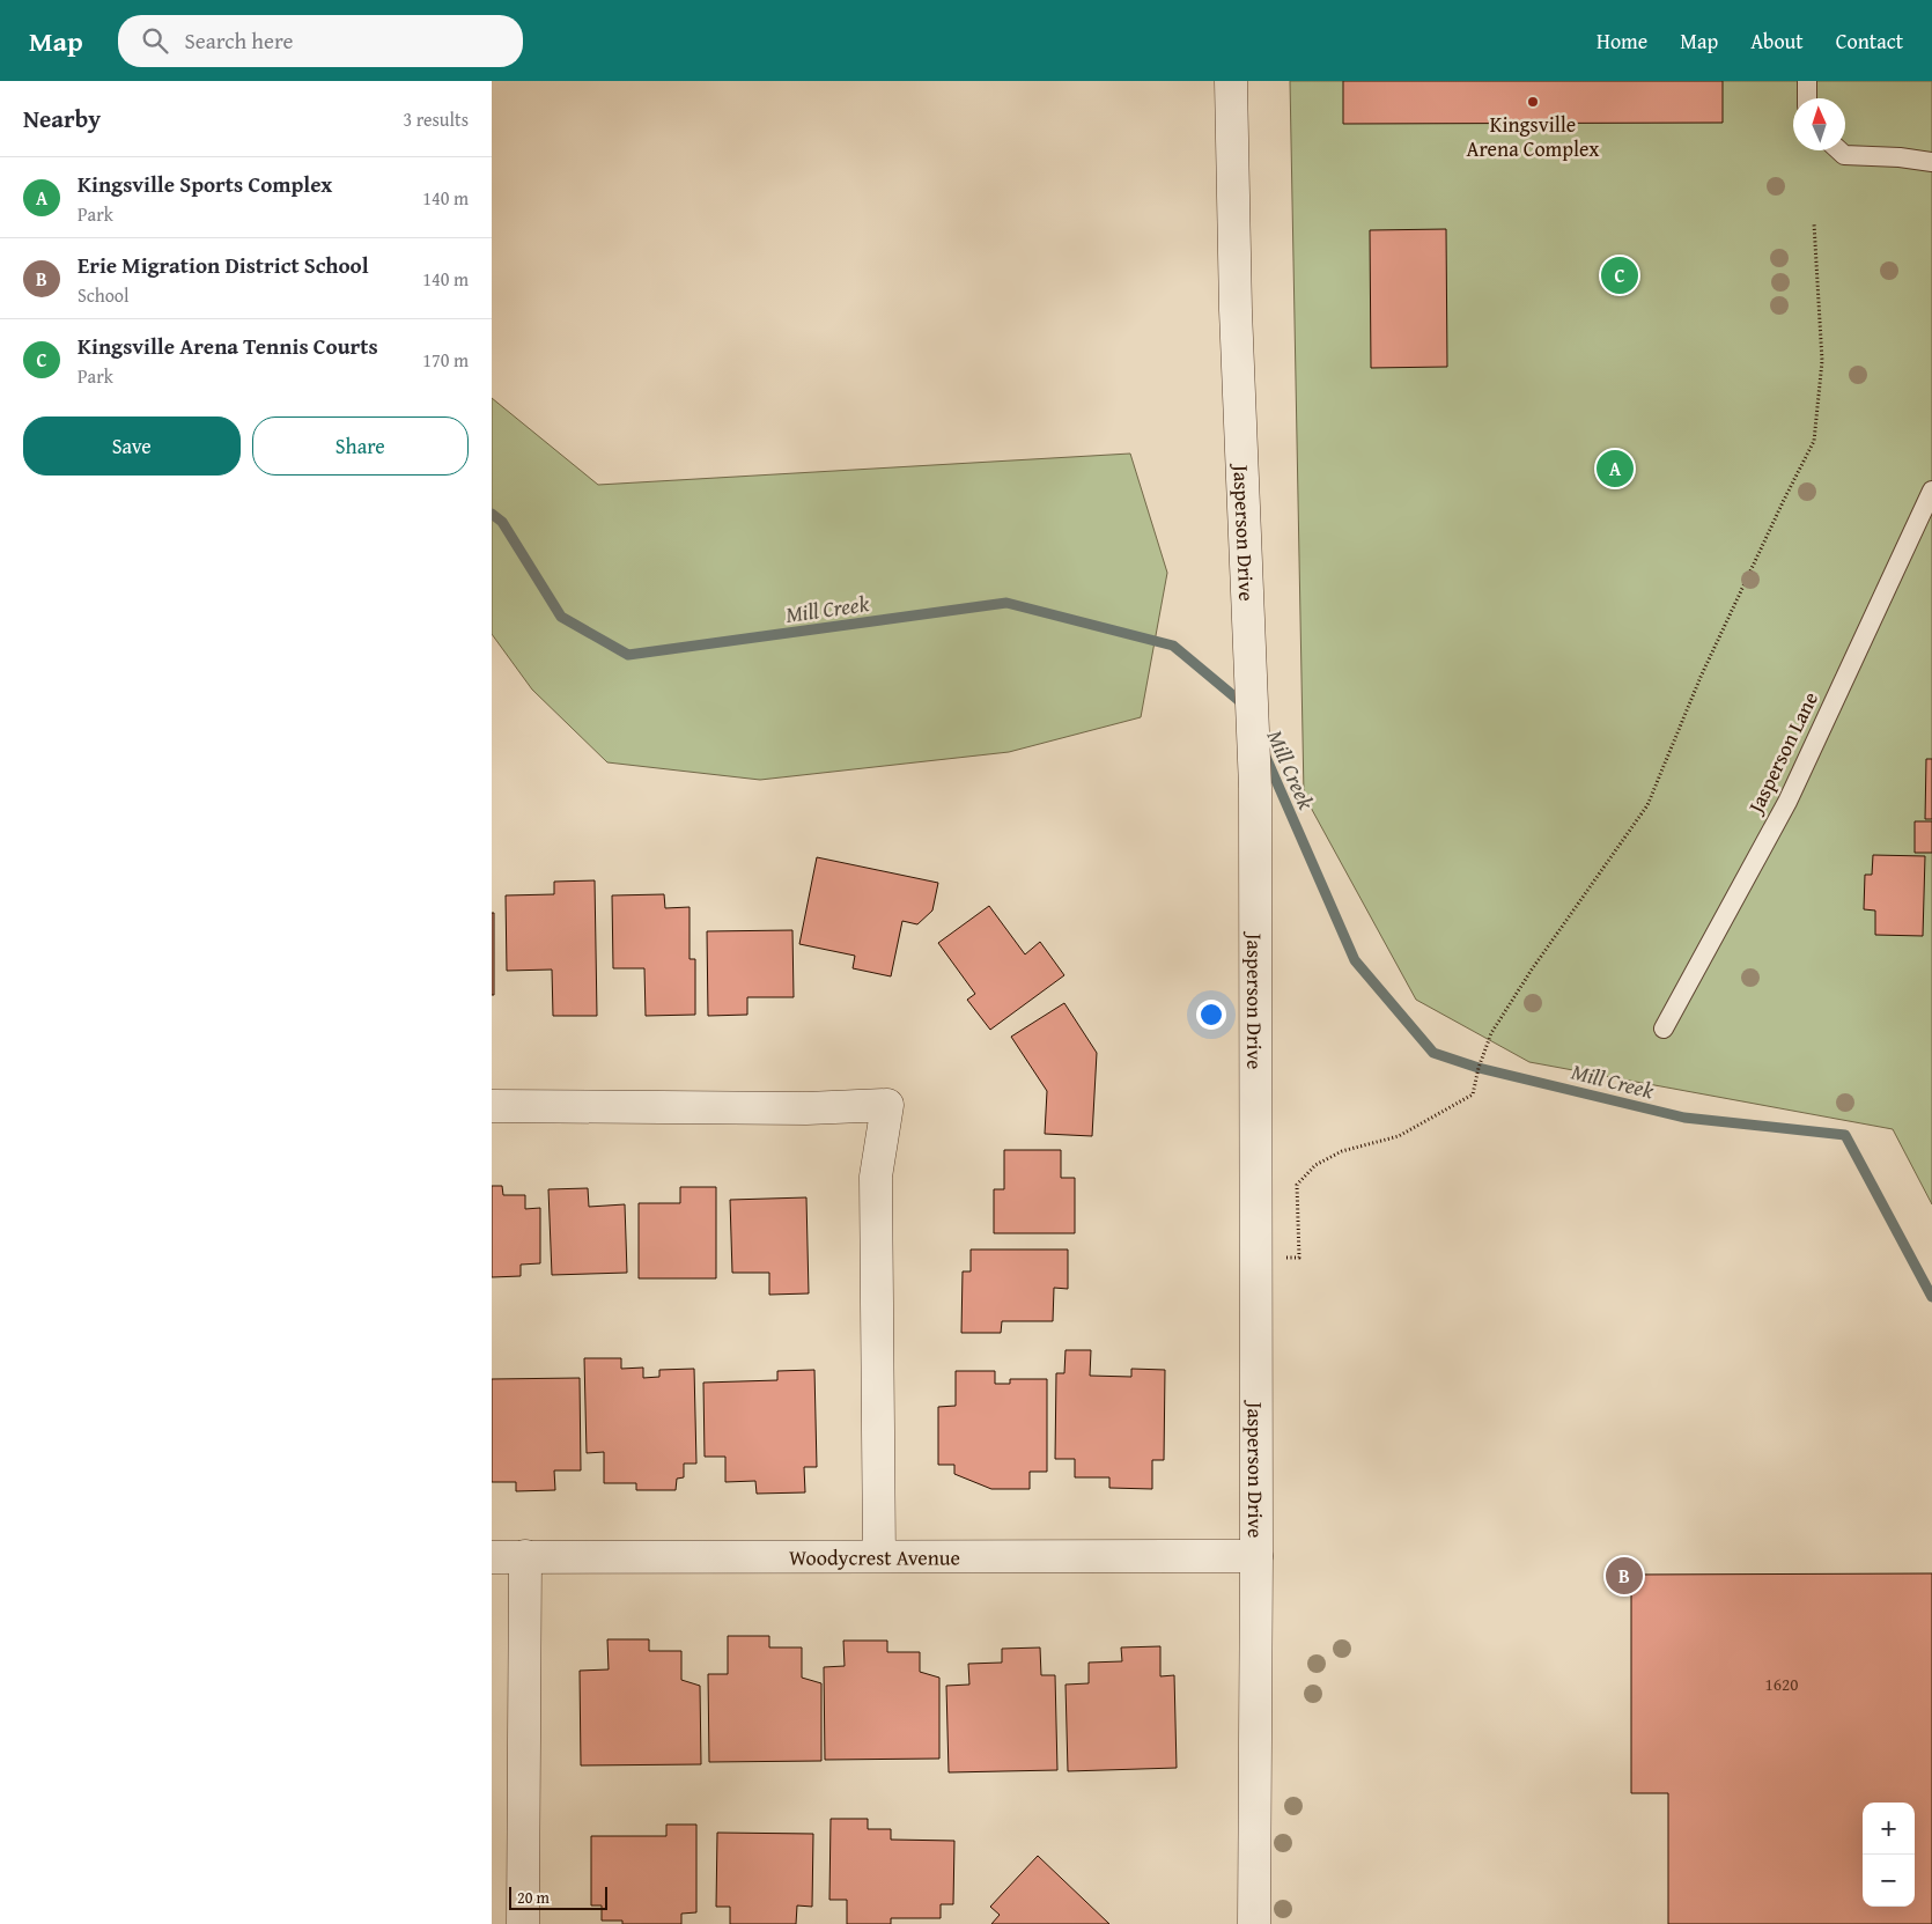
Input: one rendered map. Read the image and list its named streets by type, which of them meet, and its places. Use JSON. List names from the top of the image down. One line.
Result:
{"streets":{"street":["Jasperson Drive","Woodycrest Avenue"],"lane":["Jasperson Lane"]},"crossings":[["Jasperson Drive","Woodycrest Avenue"]],"water":["Mill Creek"],"places":["Kingsville Arena Complex"],"house_numbers":["1620"],"scale_bar":"20 m","north":"top","page":{"header":"Map","search":"Search here","nav":["Home","Map","About","Contact"],"heading":["Nearby","3 results"],"list":[{"mark":"A","name":"Kingsville Sports Complex","note":"Park","value":"140 m"},{"mark":"B","name":"Erie Migration District School","note":"School","value":"140 m"},{"mark":"C","name":"Kingsville Arena Tennis Courts","note":"Park","value":"170 m"}],"pins":["C","A","B"],"buttons":["Save","Share"],"map_buttons":["+","−"],"scale":"20 m"}}
